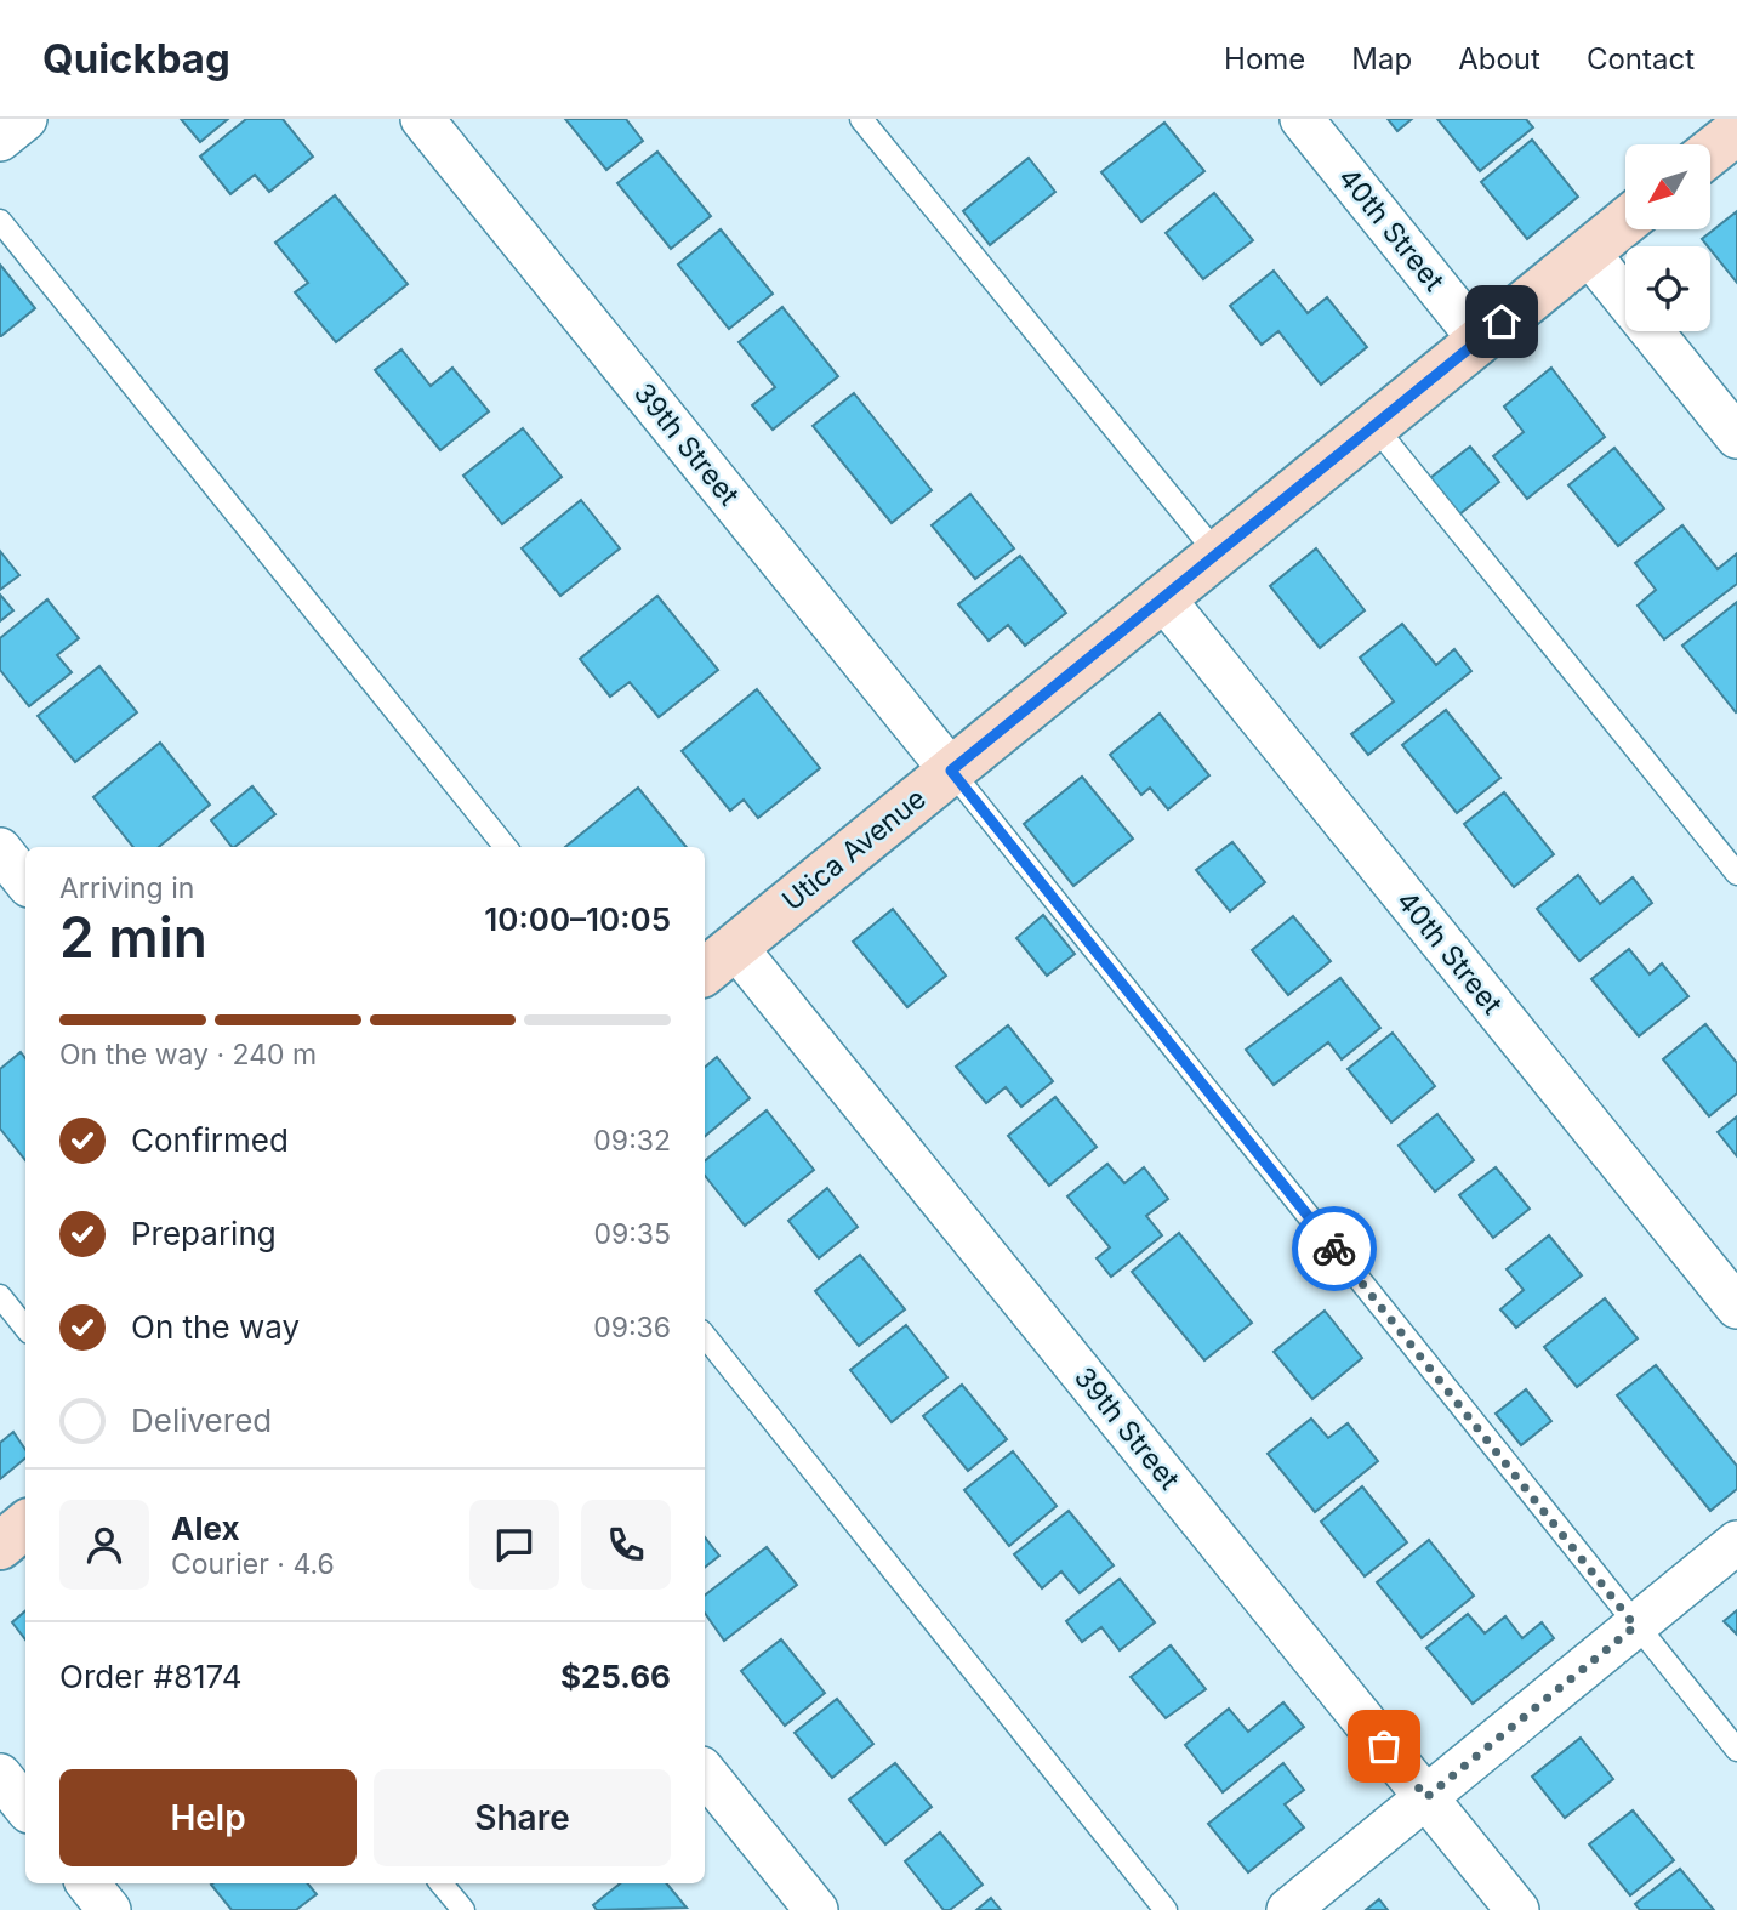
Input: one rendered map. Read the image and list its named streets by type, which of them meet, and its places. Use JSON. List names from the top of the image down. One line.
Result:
{"streets":{"street":["40th Street","39th Street","Utica Avenue"]},"crossings":[["40th Street","Utica Avenue"],["39th Street","Utica Avenue"]],"north":"bottom left","page":{"header":"Quickbag","nav":["Home","Map","About","Contact"],"heading":["2 min","Arriving in","10:00–10:05"],"panel":["Alex","Courier · 4.6","Order #8174","$25.66"],"bar":"On the way · 240 m","list":[["Confirmed","09:32"],["Preparing","09:35"],["On the way","09:36"],"Delivered"],"buttons":["Help","Share"]}}
